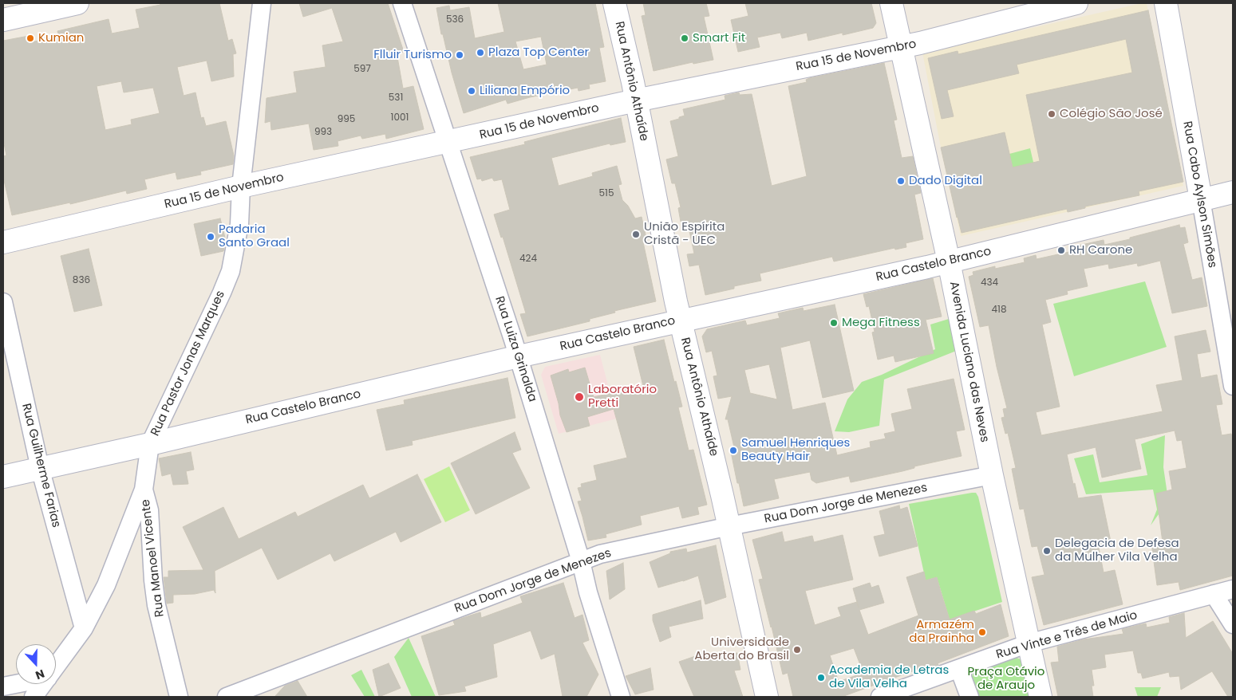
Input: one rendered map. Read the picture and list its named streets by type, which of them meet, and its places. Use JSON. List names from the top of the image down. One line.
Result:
{"streets":{"main road":["Rua 15 de Novembro","Rua Antônio Athaíde","Rua Cabo Aylson Simões","Rua Castelo Branco","Avenida Luciano das Neves"],"street":["Rua Luiza Grinalda","Rua Pastor Jonas Marques","Rua Guilherme Farias","Rua Dom Jorge de Menezes","Rua Manoel Vicente","Rua Vinte e Três de Maio"]},"crossings":[["Rua 15 de Novembro","Rua Antônio Athaíde"],["Rua 15 de Novembro","Rua Luiza Grinalda"],["Rua 15 de Novembro","Avenida Luciano das Neves"],["Rua 15 de Novembro","Rua Pastor Jonas Marques"],["Rua Antônio Athaíde","Rua Castelo Branco"],["Rua Antônio Athaíde","Rua Dom Jorge de Menezes"],["Rua Cabo Aylson Simões","Rua Castelo Branco"],["Rua Castelo Branco","Rua Luiza Grinalda"],["Rua Castelo Branco","Avenida Luciano das Neves"],["Rua Castelo Branco","Rua Pastor Jonas Marques"],["Rua Castelo Branco","Rua Guilherme Farias"],["Rua Luiza Grinalda","Rua Dom Jorge de Menezes"],["Avenida Luciano das Neves","Rua Dom Jorge de Menezes"],["Avenida Luciano das Neves","Rua Vinte e Três de Maio"],["Rua Pastor Jonas Marques","Rua Guilherme Farias"],["Rua Pastor Jonas Marques","Rua Manoel Vicente"]],"parks":["Praça Otávio de Araujo"],"places":["Kumian","Smart Fit","Plaza Top Center","Flluir Turismo","Liliana Empório","Colégio São José","Dado Digital","União Espírita Cristã - UEC","Padaria Santo Graal","RH Carone","Mega Fitness","Laboratório Pretti","Samuel Henriques Beauty Hair","Delegacia de Defesa da Mulher Vila Velha","Armazém da Prainha","Universidade Aberta do Brasil","Academia de Letras de Vila Velha"],"house_numbers":["536","597","531","1001","995","993","515","424","836","434","418"],"north":"bottom"}
